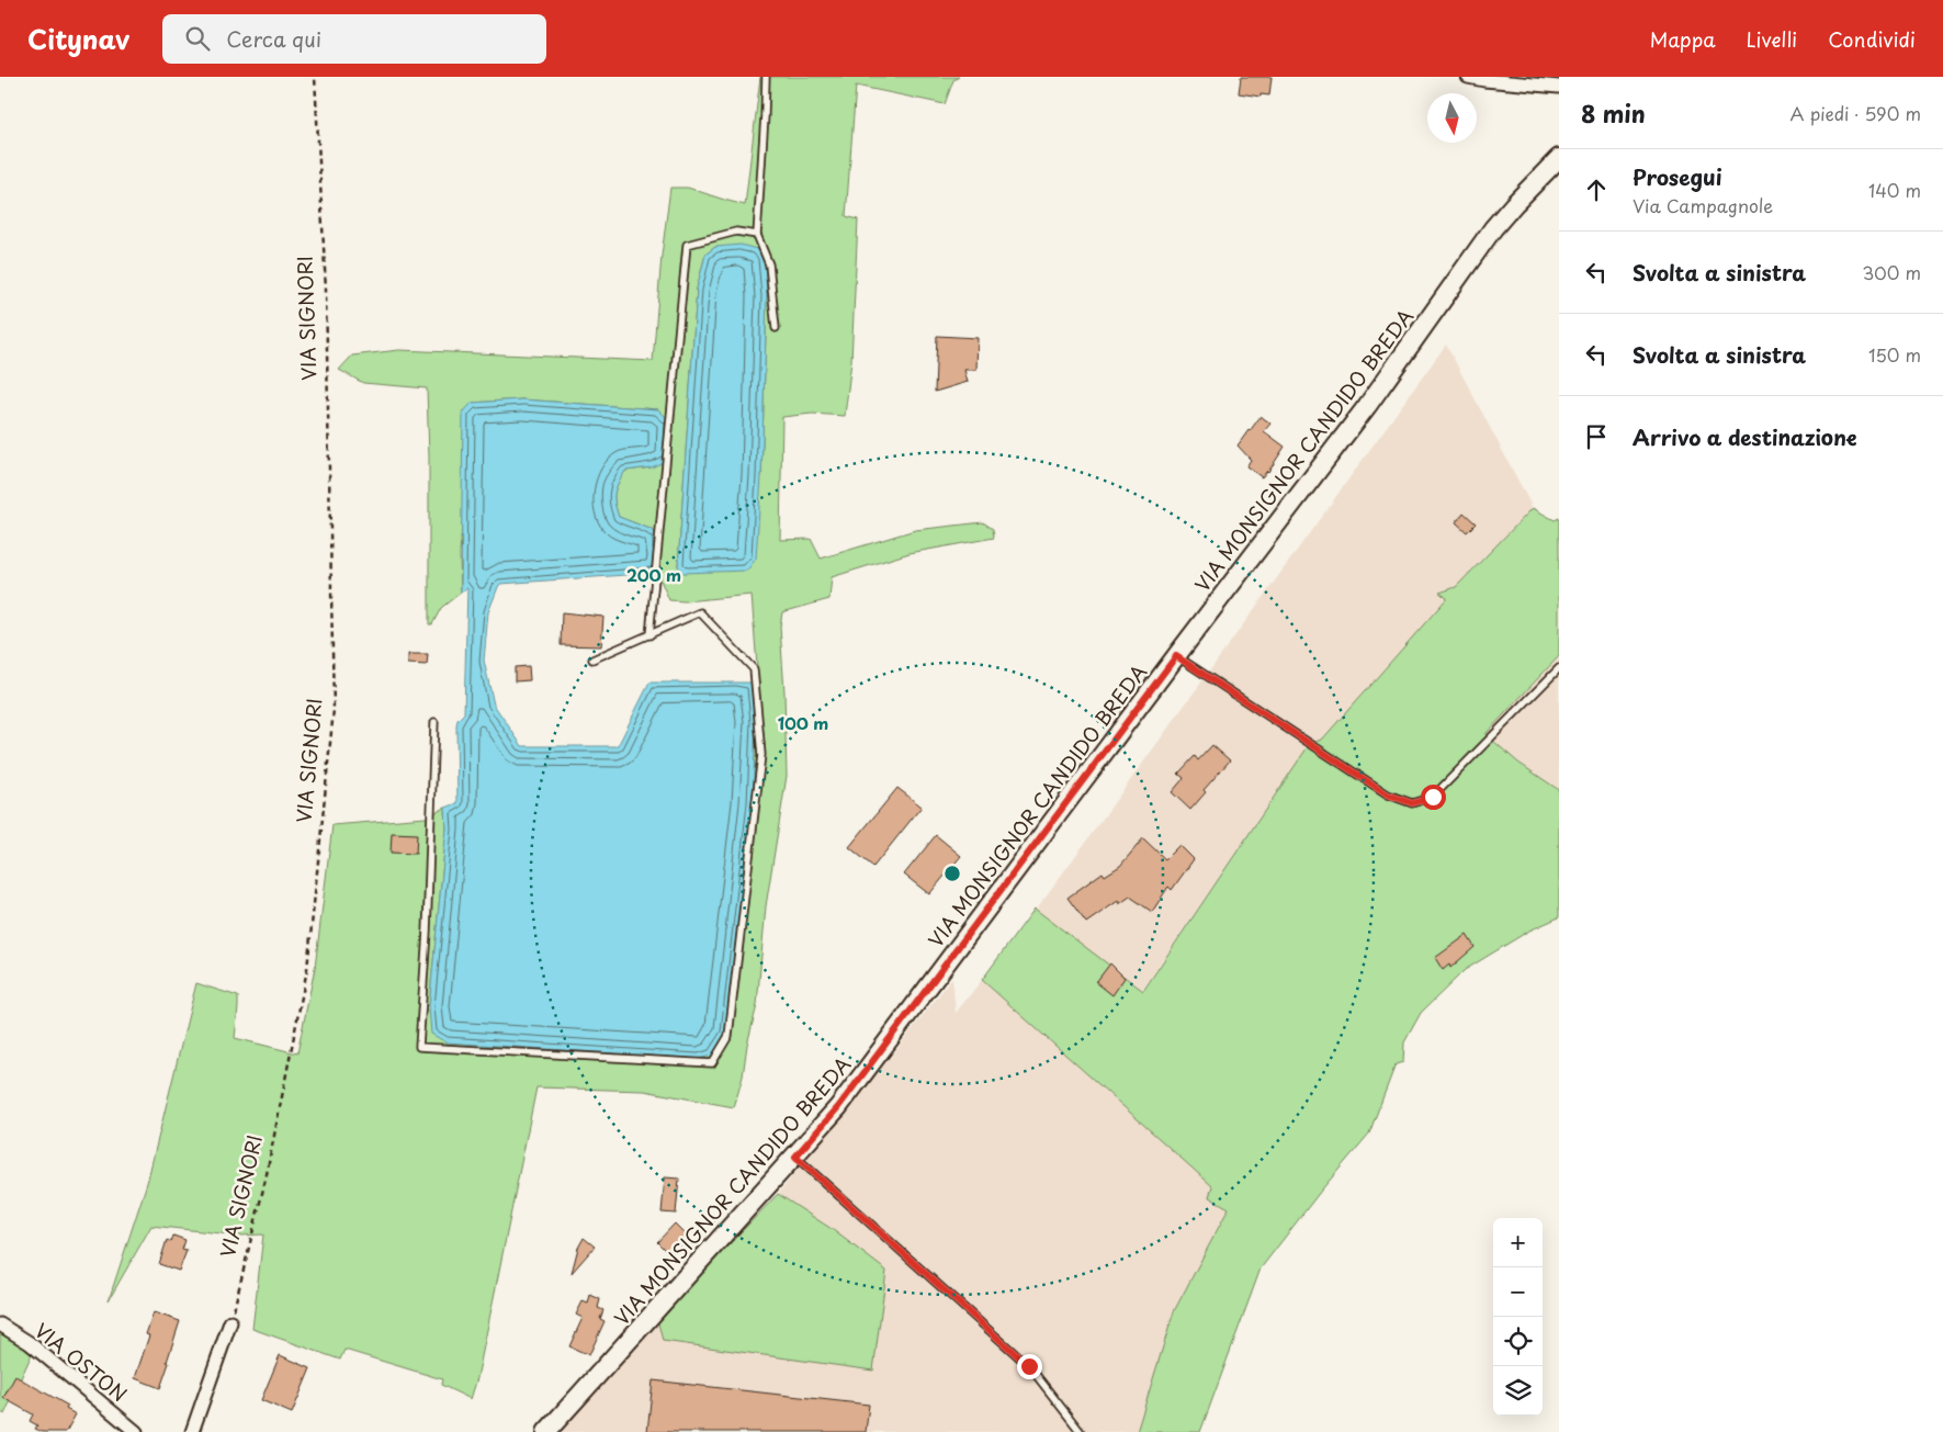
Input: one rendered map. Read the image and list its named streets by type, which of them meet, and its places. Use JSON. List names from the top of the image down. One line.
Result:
{"streets":{"main road":["VIA MONSIGNOR CANDIDO BREDA"],"street":["VIA OSTON"],"path":["VIA SIGNORI"]},"north":"bottom","page":{"header":"Citynav","search":"Cerca qui","nav":["Mappa","Livelli","Condividi"],"heading":["8 min","A piedi · 590 m"],"list":[["Prosegui","Via Campagnole","140 m"],["Svolta a sinistra","300 m"],["Svolta a sinistra","150 m"],"Arrivo a destinazione"],"map_buttons":["+","−"]},"rings":["200 m","100 m"]}
